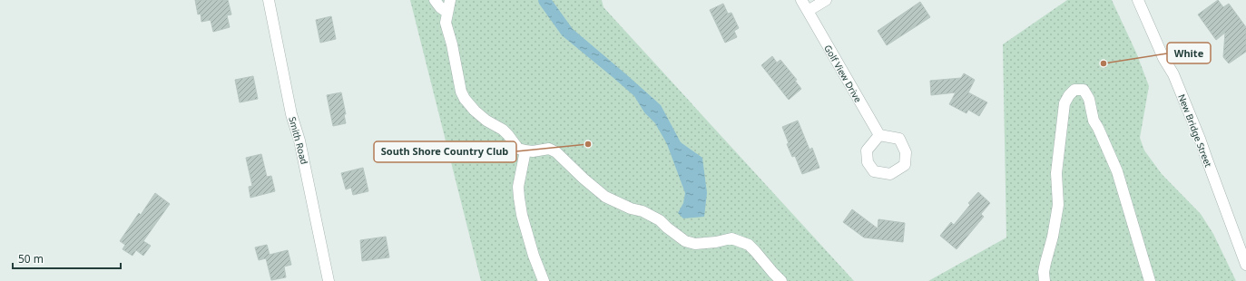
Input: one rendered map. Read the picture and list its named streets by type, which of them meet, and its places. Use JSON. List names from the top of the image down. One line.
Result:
{"streets":{"street":["Golf View Drive","New Bridge Street","Smith Road"]},"places":["White","South Shore Country Club"],"scale_bar":"50 m"}
